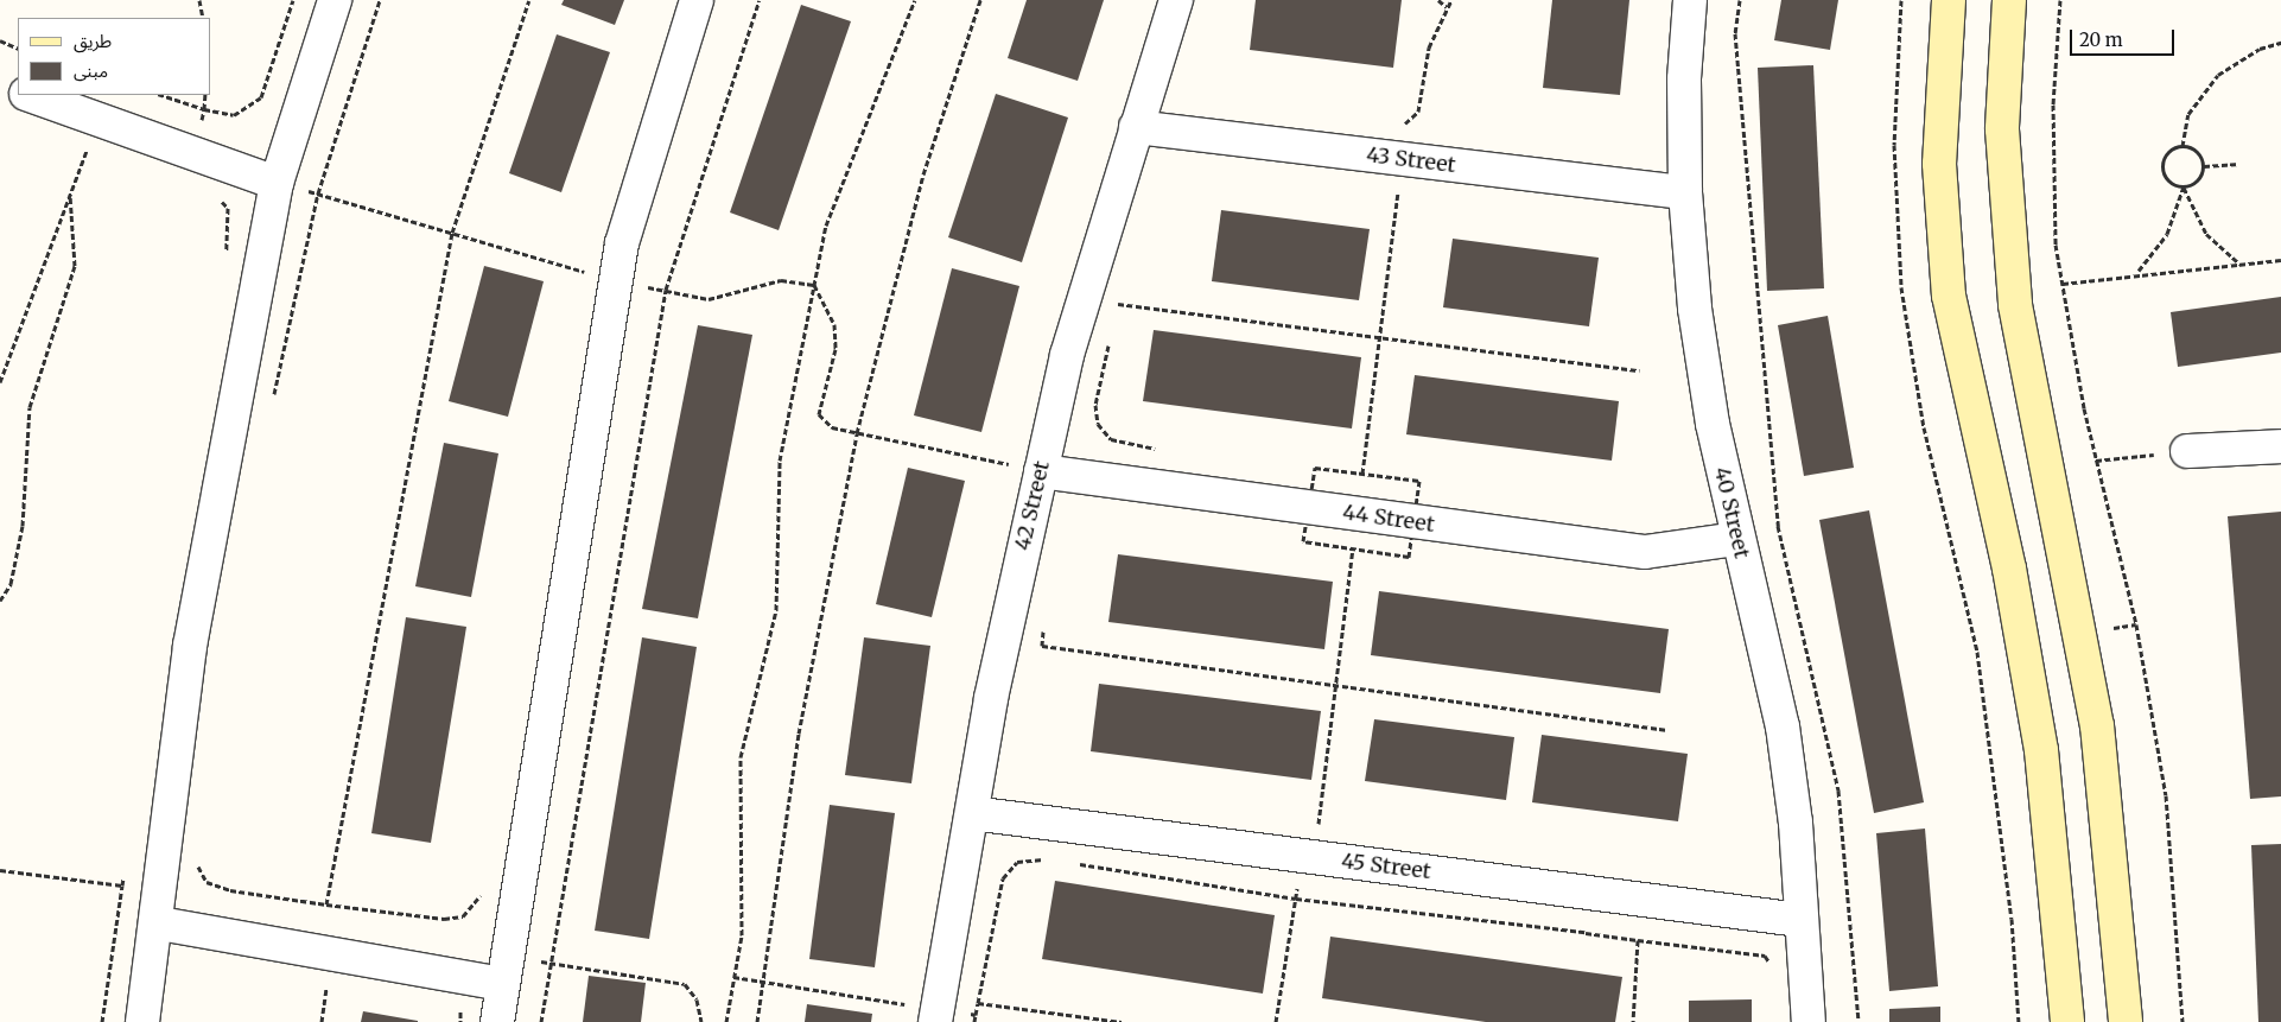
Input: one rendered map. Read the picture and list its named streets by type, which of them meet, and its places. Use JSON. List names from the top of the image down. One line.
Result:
{"streets":{"street":["43 Street","42 Street","40 Street","44 Street","45 Street"]},"crossings":[["43 Street","42 Street"],["43 Street","40 Street"],["42 Street","44 Street"],["42 Street","45 Street"],["40 Street","44 Street"],["40 Street","45 Street"]],"legend":["طريق","مبنى"],"scale_bar":"20 m"}
